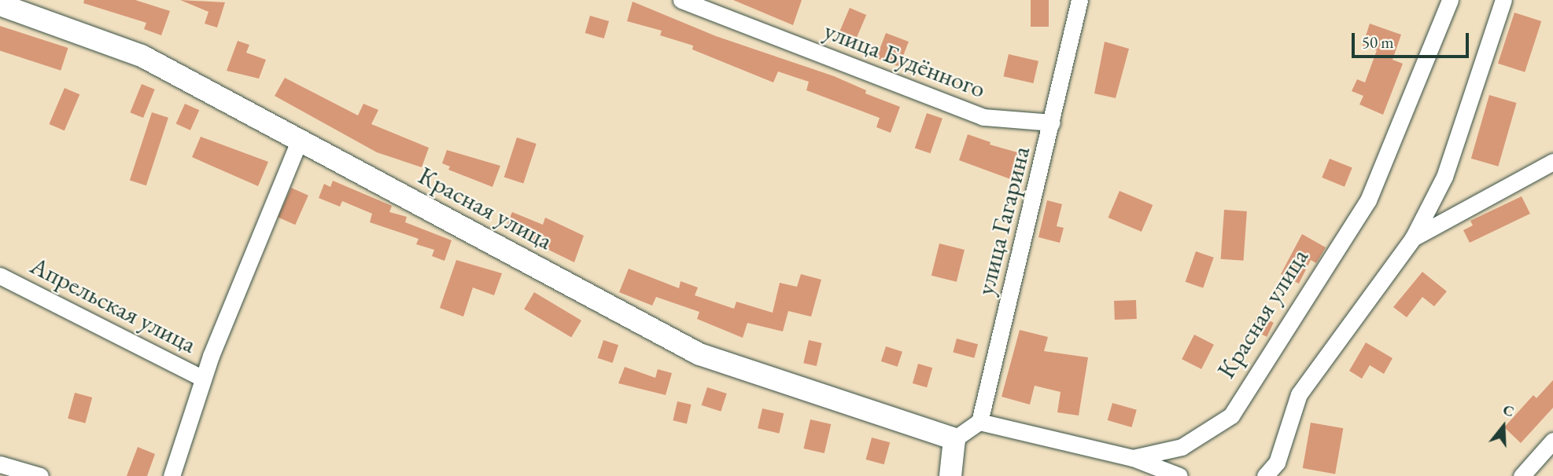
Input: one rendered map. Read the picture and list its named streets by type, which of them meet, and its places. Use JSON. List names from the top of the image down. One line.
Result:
{"streets":{"main road":["Красная улица"],"street":["улица Будённого","улица Гагарина","Апрельская улица"]},"crossings":[["улица Будённого","улица Гагарина"],["Красная улица","улица Гагарина"]],"scale_bar":"50 m","north":"top"}
